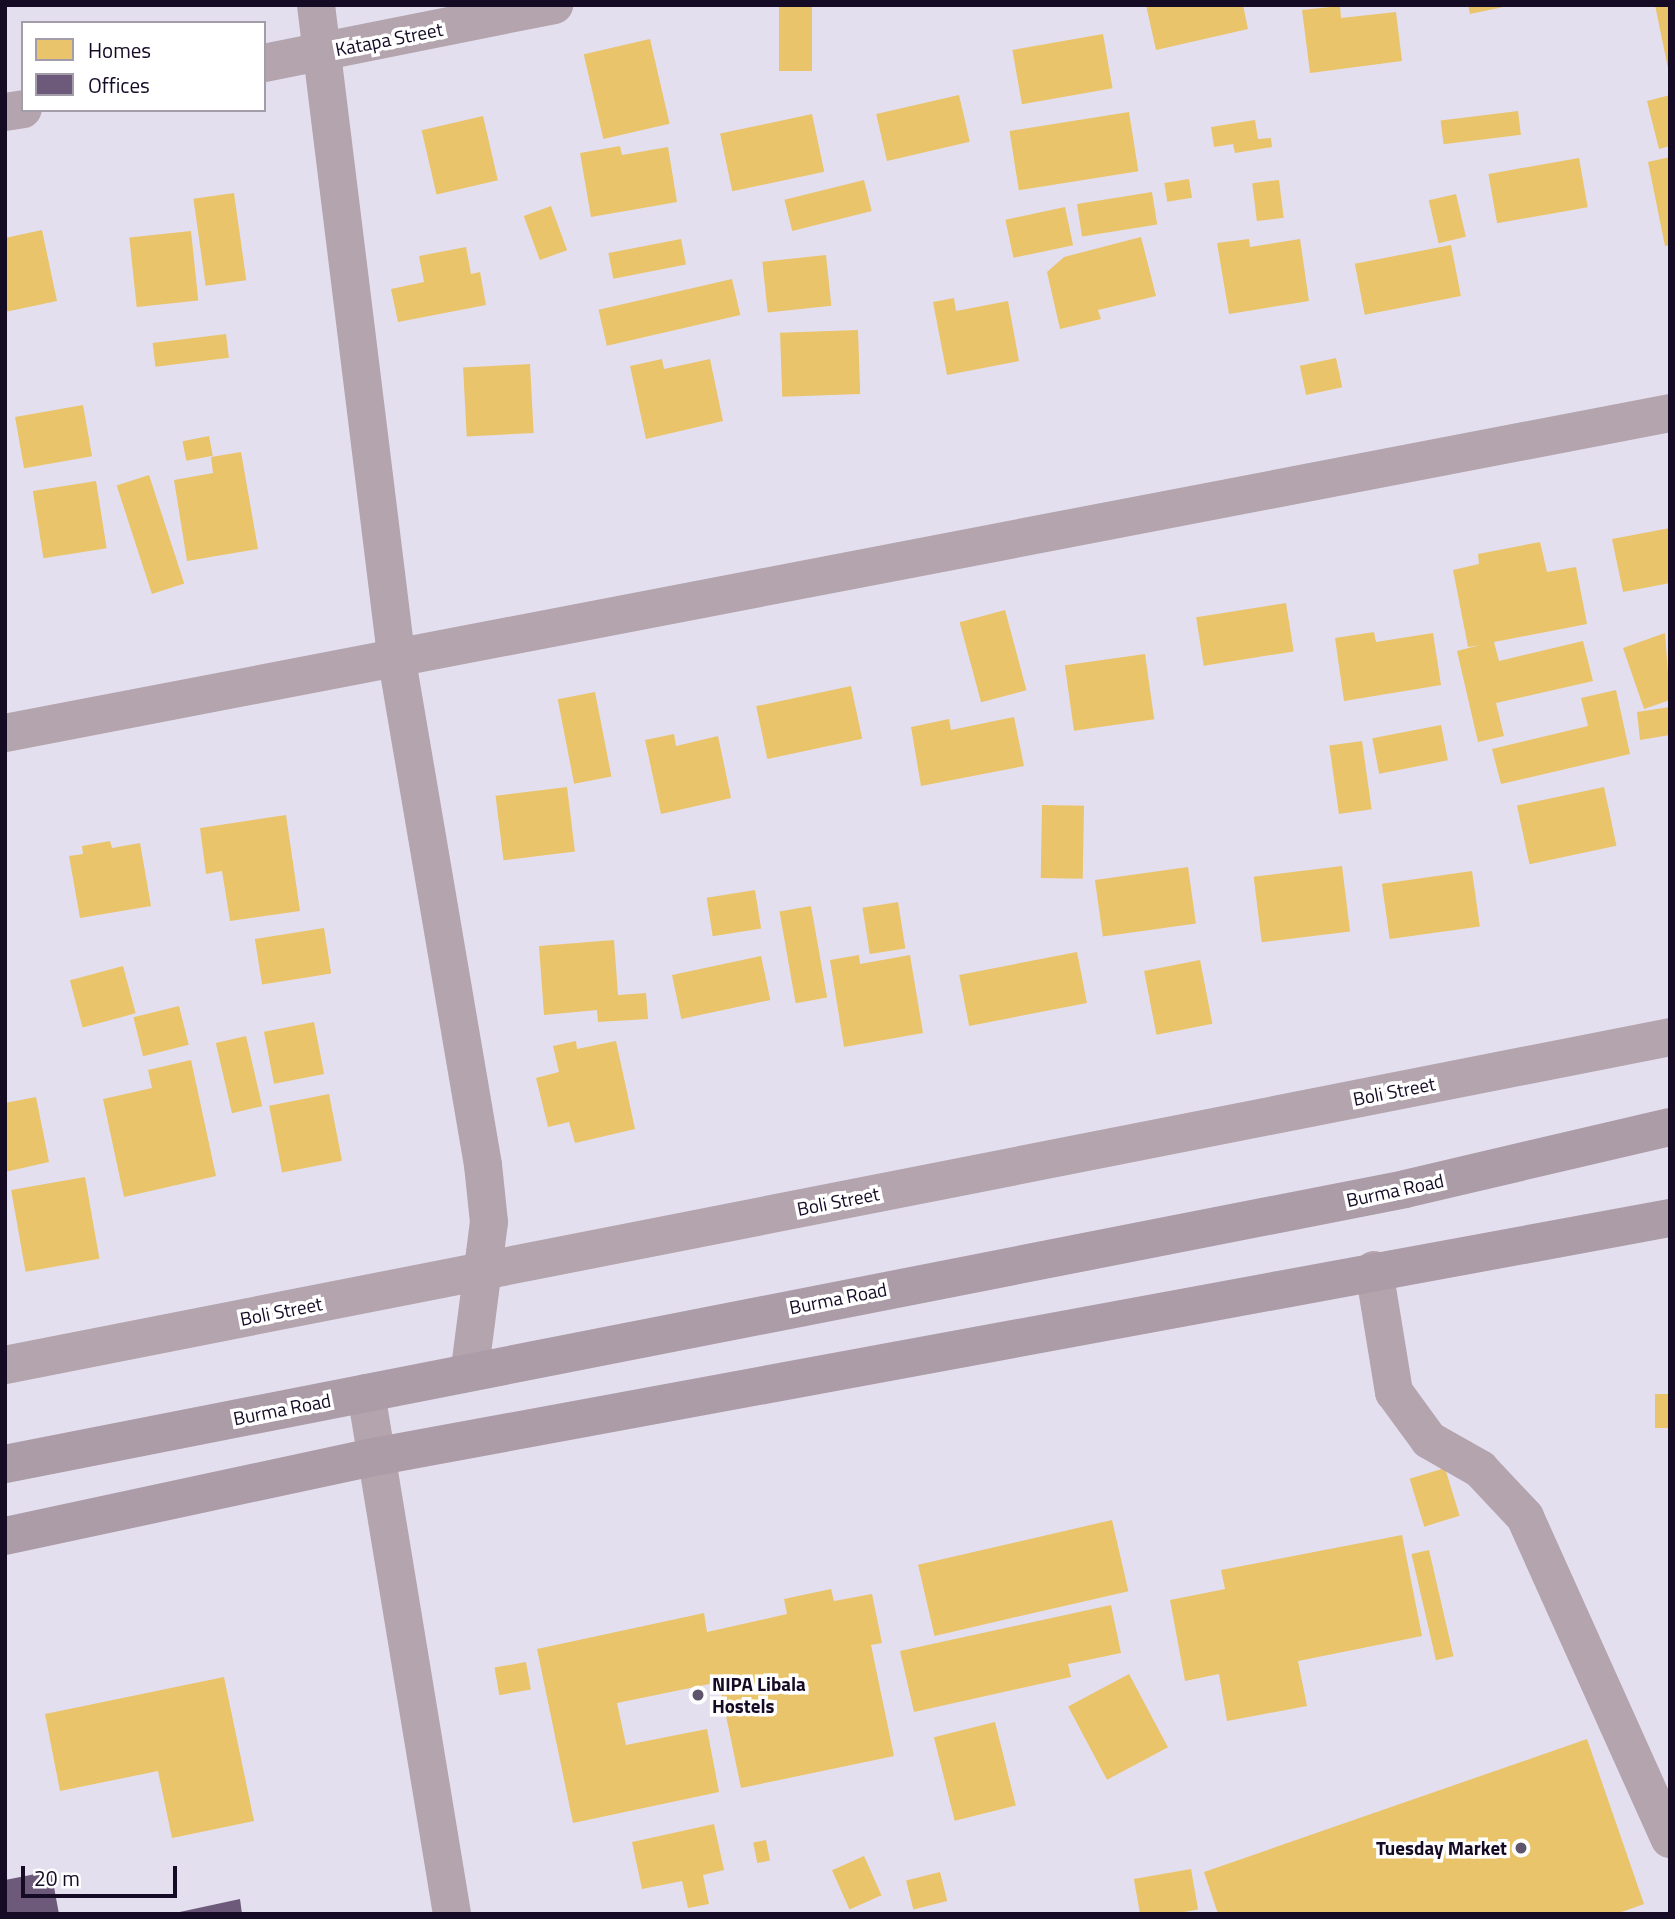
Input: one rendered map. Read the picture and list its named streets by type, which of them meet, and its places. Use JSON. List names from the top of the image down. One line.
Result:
{"streets":{"main road":["Burma Road"],"street":["Katapa Street","Boli Street"]},"places":["NIPA Libala Hostels","Tuesday Market"],"legend":["Homes","Offices"],"scale_bar":"20 m"}
